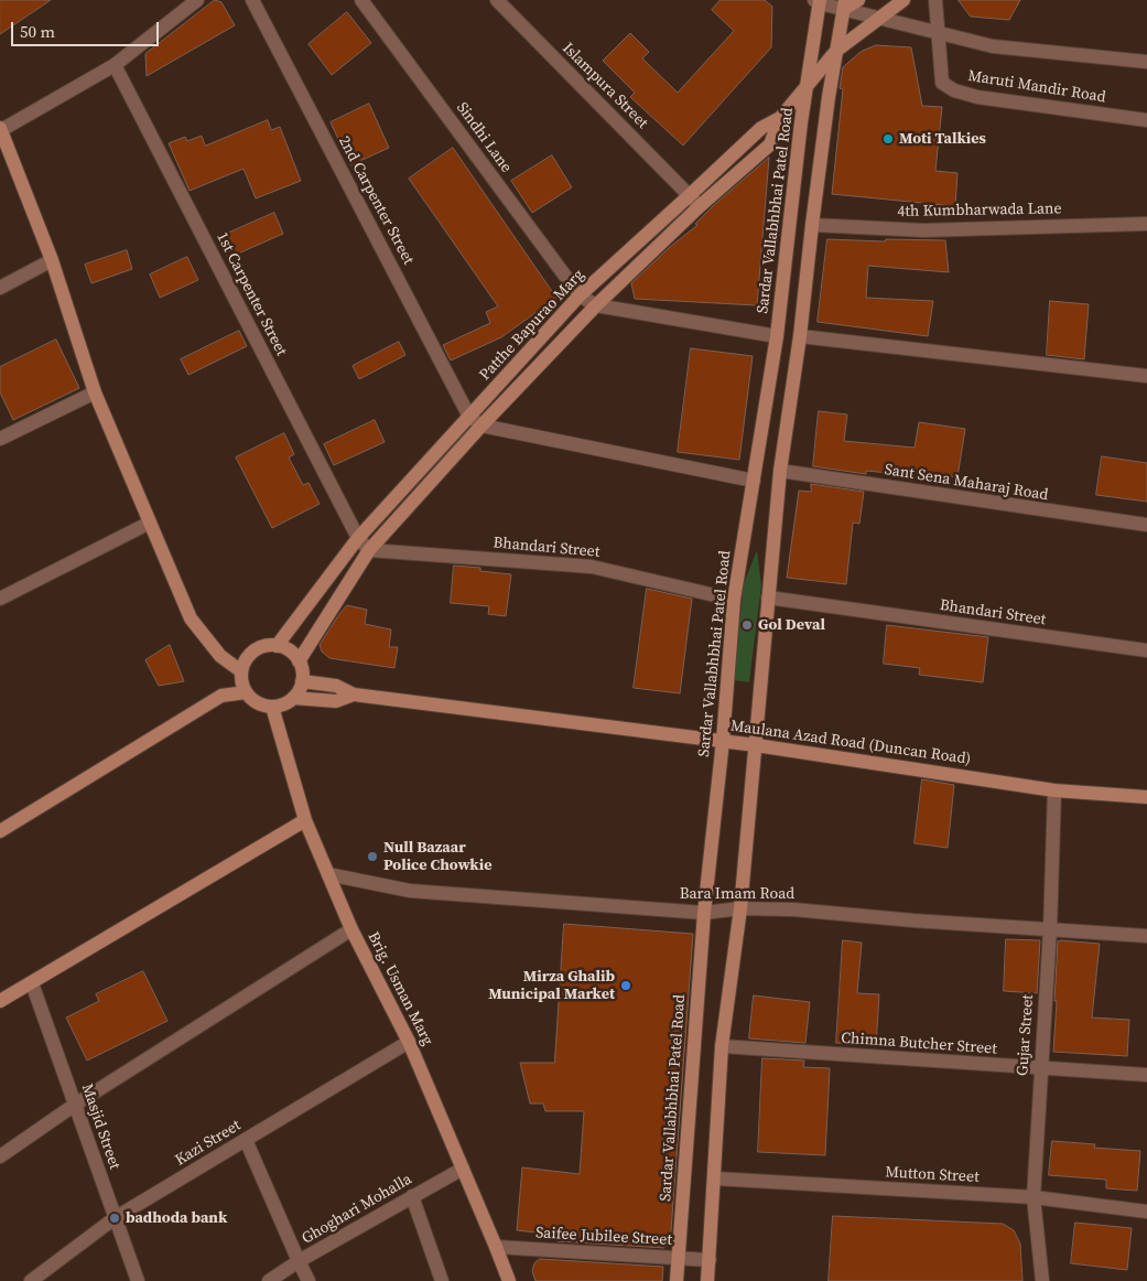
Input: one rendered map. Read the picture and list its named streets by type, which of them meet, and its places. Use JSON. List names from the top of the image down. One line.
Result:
{"streets":{"street":["Islampura Street","Maruti Mandir Road","Sindhi Lane","2nd Carpenter Street","Sardar Vallabhbhai Patel Road","4th Kumbharwada Lane","1st Carpenter Street","Patthe Bapurao Marg","Sant Sena Maharaj Road","Bhandari Street","Maulana Azad Road (Duncan Road)","Bara Imam Road","Brig. Usman Marg","Gujar Street","Chimna Butcher Street","Masjid Street","Kazi Street","Mutton Street","Ghoghari Mohalla","Saifee Jubilee Street"]},"crossings":[["Islampura Street","Patthe Bapurao Marg"],["Sindhi Lane","Patthe Bapurao Marg"],["2nd Carpenter Street","Patthe Bapurao Marg"],["Sardar Vallabhbhai Patel Road","Patthe Bapurao Marg"],["Sardar Vallabhbhai Patel Road","Bhandari Street"],["Sardar Vallabhbhai Patel Road","Maulana Azad Road (Duncan Road)"],["Sardar Vallabhbhai Patel Road","Bara Imam Road"],["Sardar Vallabhbhai Patel Road","Saifee Jubilee Street"],["1st Carpenter Street","Patthe Bapurao Marg"],["Patthe Bapurao Marg","Brig. Usman Marg"],["Maulana Azad Road (Duncan Road)","Gujar Street"],["Bara Imam Road","Brig. Usman Marg"],["Bara Imam Road","Gujar Street"],["Brig. Usman Marg","Kazi Street"],["Brig. Usman Marg","Ghoghari Mohalla"],["Brig. Usman Marg","Saifee Jubilee Street"],["Gujar Street","Chimna Butcher Street"],["Gujar Street","Mutton Street"],["Masjid Street","Kazi Street"]],"places":["Moti Talkies","Gol Deval","Null Bazaar Police Chowkie","Mirza Ghalib Municipal Market","badhoda bank"],"scale_bar":"50 m"}
